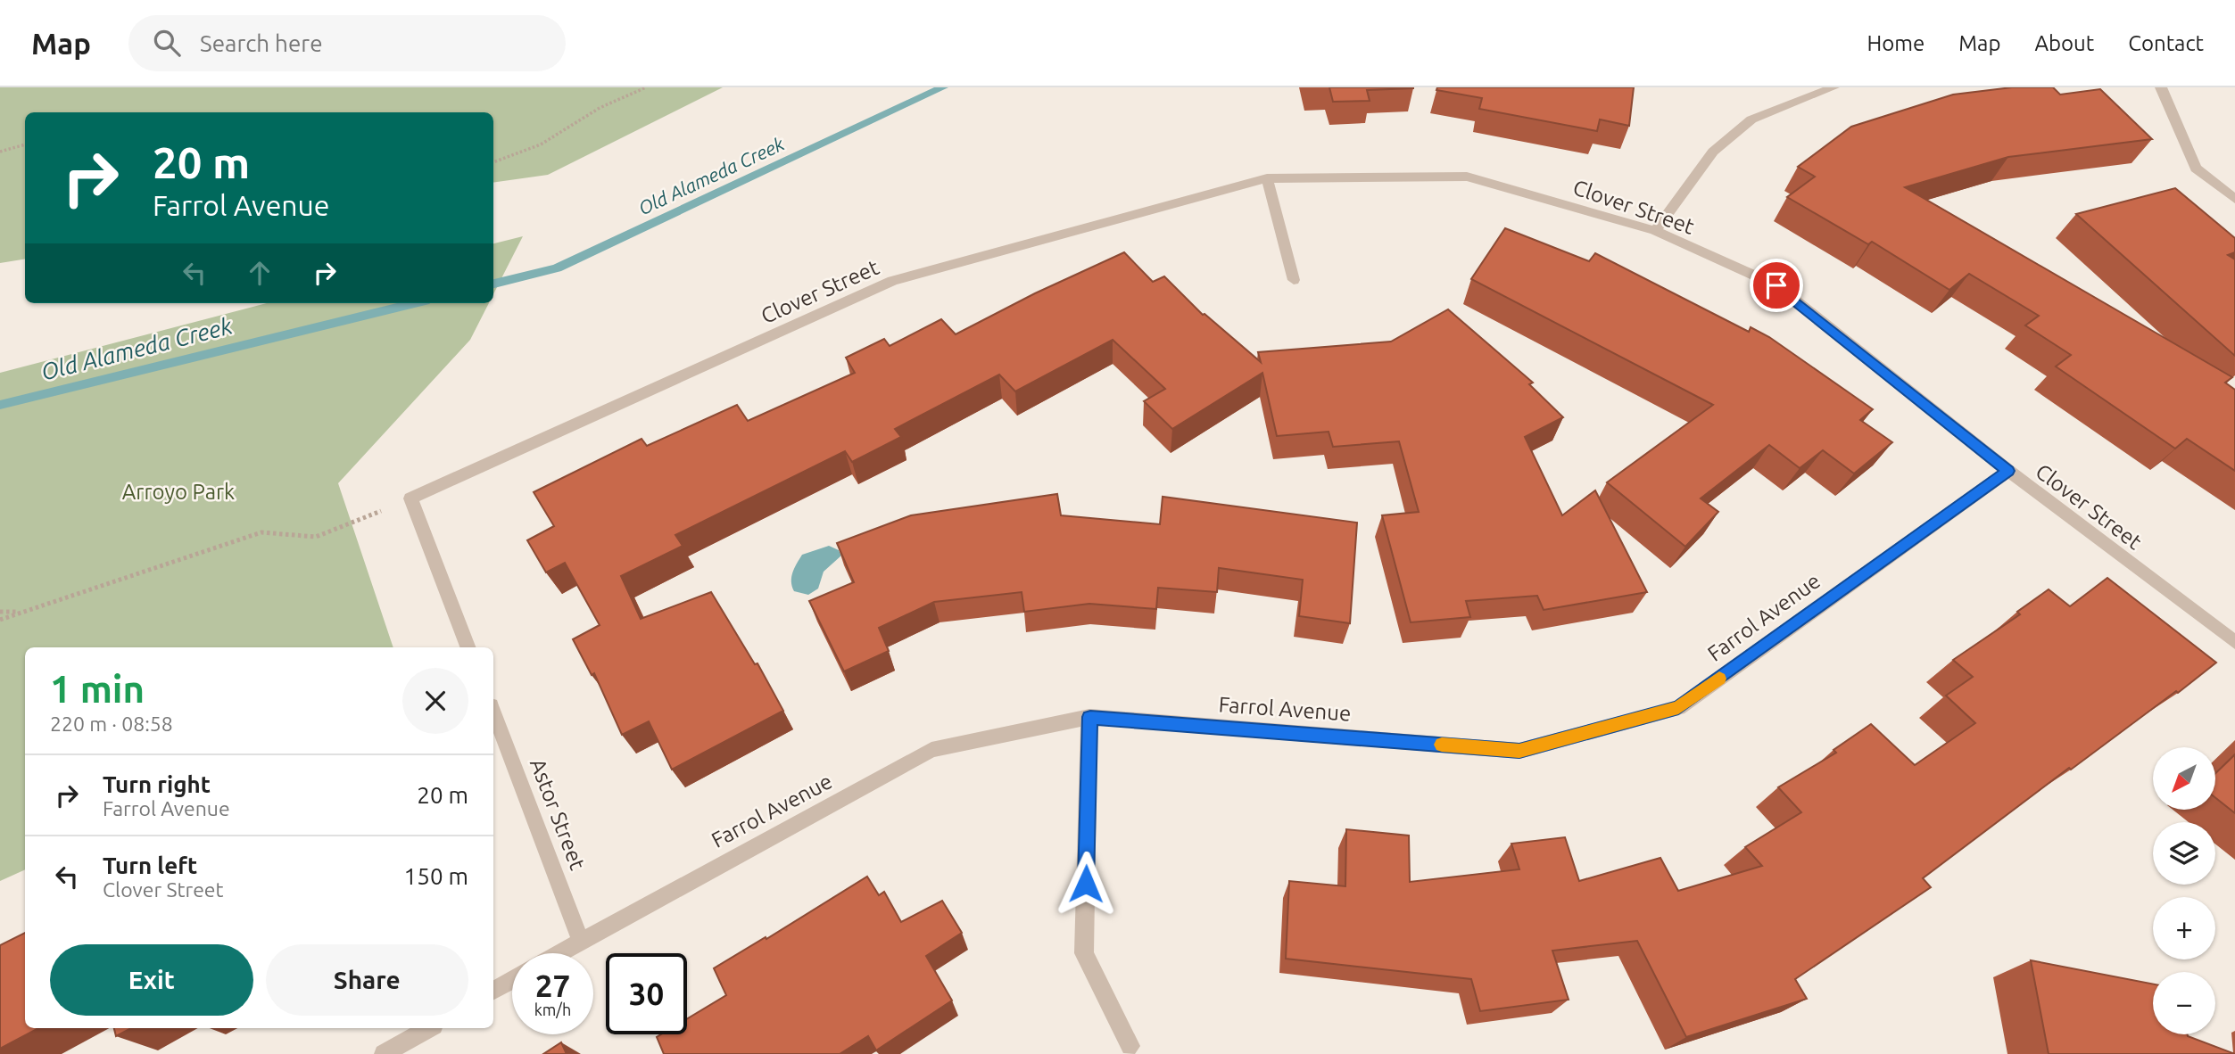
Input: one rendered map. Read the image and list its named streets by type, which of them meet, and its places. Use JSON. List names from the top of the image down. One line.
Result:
{"streets":{"street":["Clover Street","Farrol Avenue","Astor Street"]},"crossings":[["Clover Street","Farrol Avenue"],["Farrol Avenue","Astor Street"]],"water":["Old Alameda Creek"],"parks":["Arroyo Park"],"north":"bottom left","page":{"header":"Map","search":"Search here","nav":["Home","Map","About","Contact"],"turn":["20 m","Farrol Avenue"],"heading":["1 min","220 m · 08:58"],"map_buttons":["+","−"],"list":[{"name":"Turn right","note":"Farrol Avenue","value":"20 m"},{"name":"Turn left","note":"Clover Street","value":"150 m"}],"buttons":["Exit","Share"],"speed":"27 km/h","limit":"30"}}
